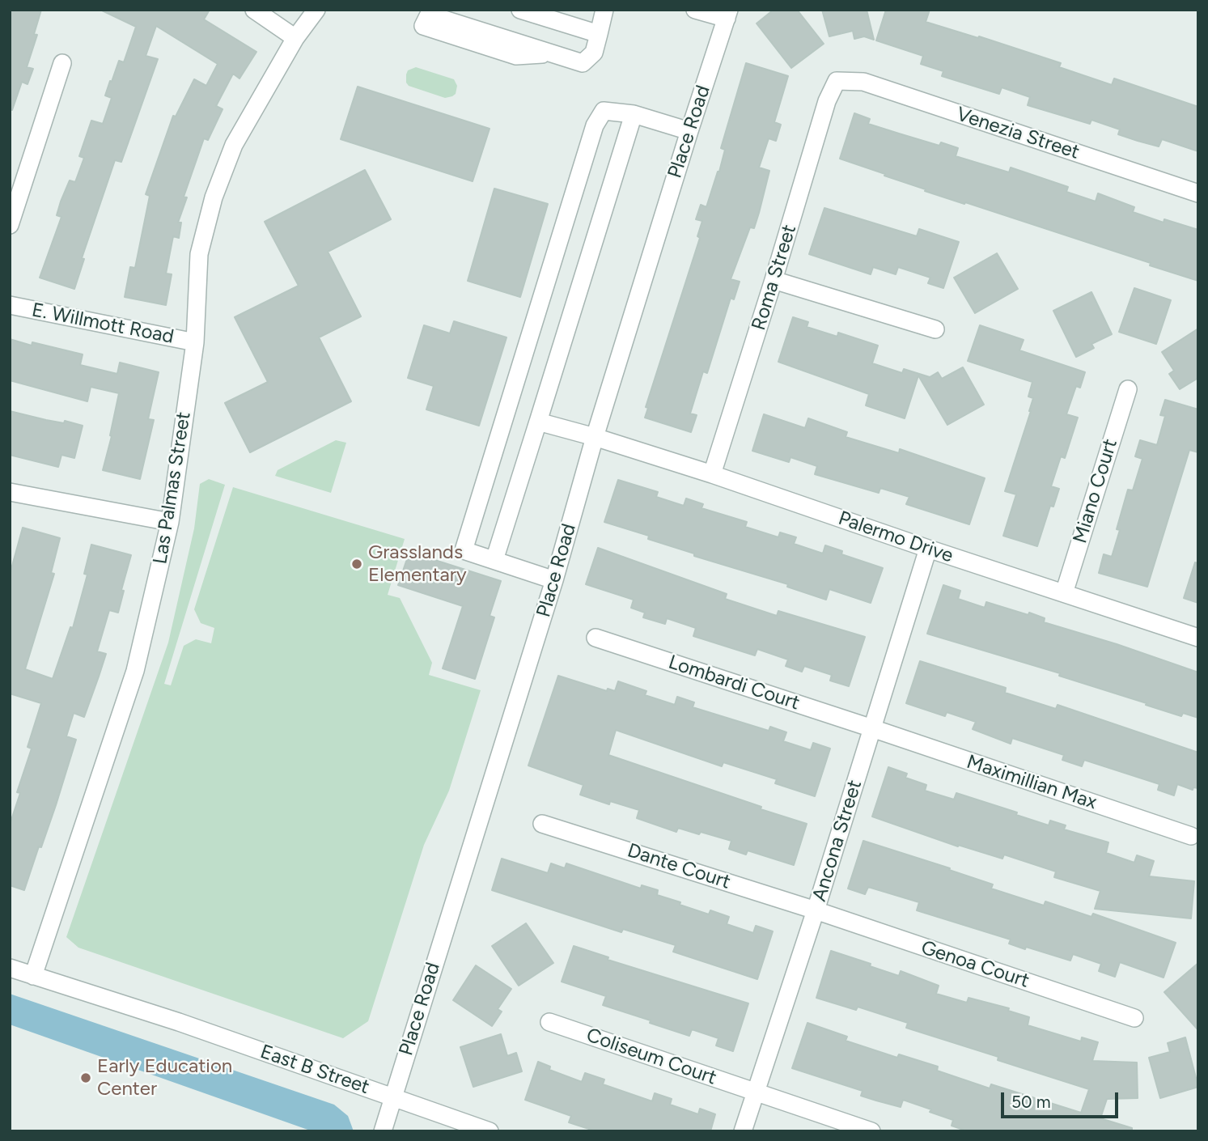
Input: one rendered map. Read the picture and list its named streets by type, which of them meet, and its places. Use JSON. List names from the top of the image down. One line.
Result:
{"streets":{"street":["Place Road","Venezia Street","Roma Street","E. Willmott Road","Las Palmas Street","Miano Court","Palermo Drive","Lombardi Court","Maximillian Max","Ancona Street","Dante Court","Genoa Court","Coliseum Court","East B Street"]},"crossings":[["Place Road","Palermo Drive"],["Place Road","East B Street"],["Venezia Street","Roma Street"],["Roma Street","Palermo Drive"],["E. Willmott Road","Las Palmas Street"],["Las Palmas Street","East B Street"],["Miano Court","Palermo Drive"],["Palermo Drive","Ancona Street"],["Lombardi Court","Maximillian Max"],["Lombardi Court","Ancona Street"],["Maximillian Max","Ancona Street"],["Ancona Street","Dante Court"],["Ancona Street","Genoa Court"],["Ancona Street","Coliseum Court"],["Dante Court","Genoa Court"]],"places":["Grasslands Elementary","Early Education Center"],"scale_bar":"50 m"}
